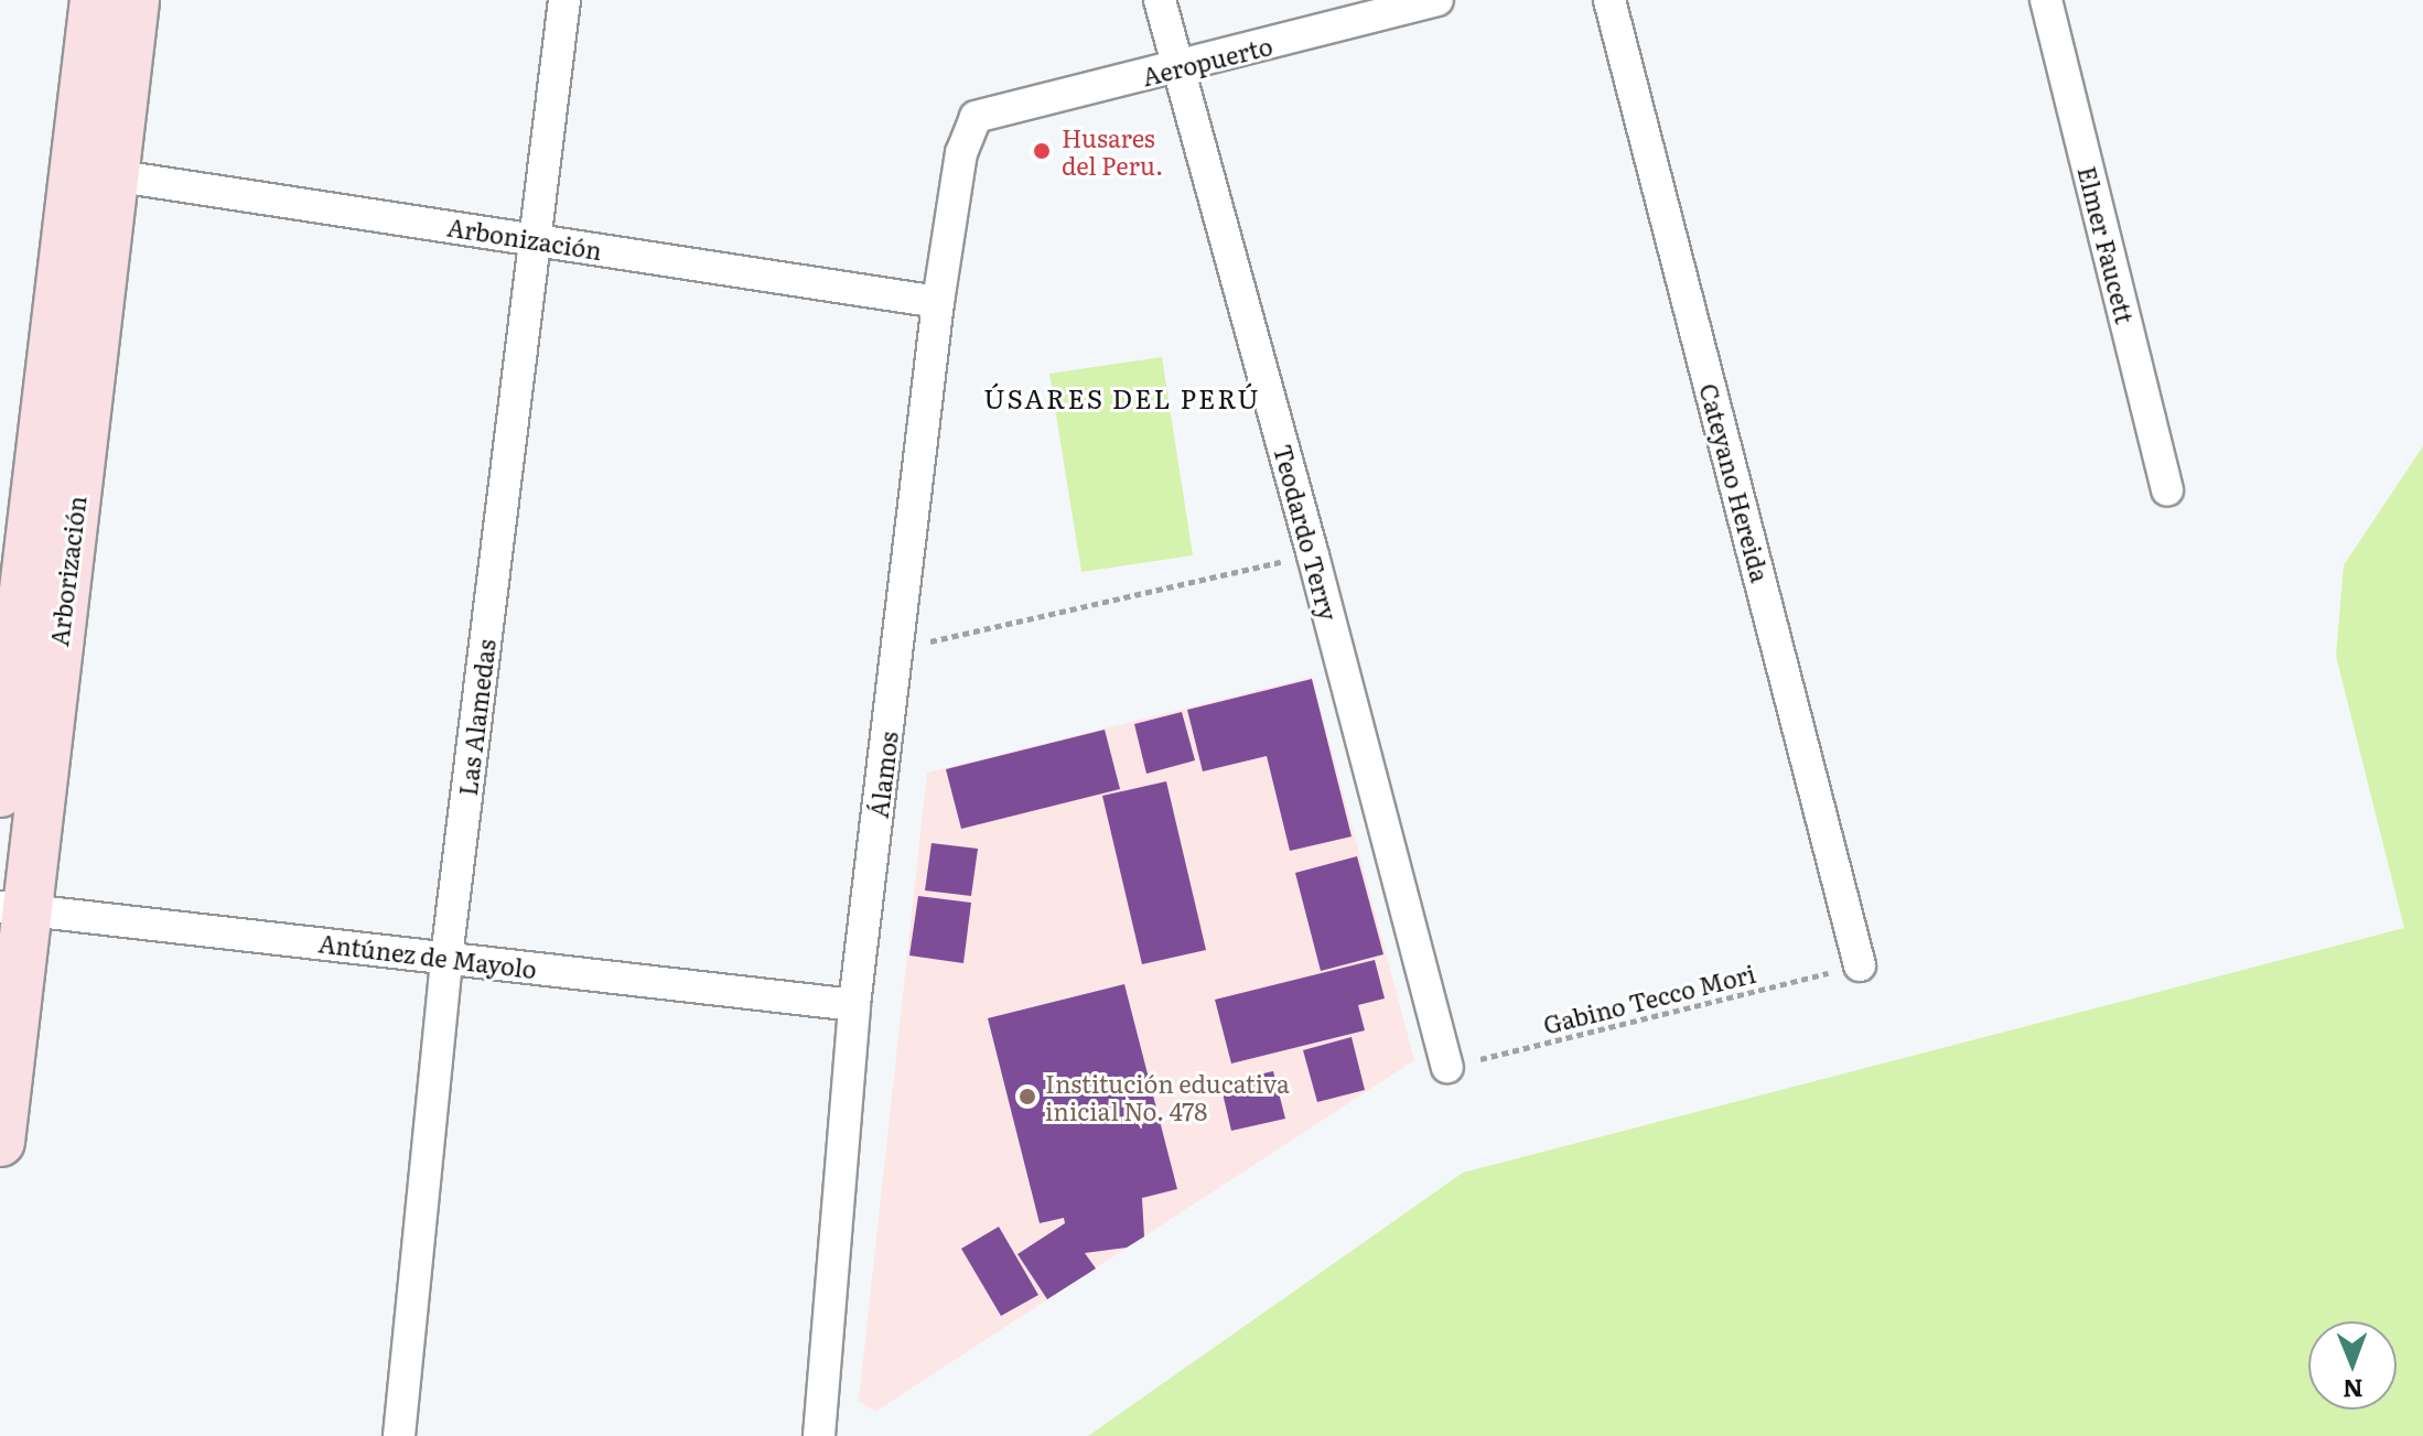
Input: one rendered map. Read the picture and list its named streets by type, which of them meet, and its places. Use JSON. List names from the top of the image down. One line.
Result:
{"streets":{"main road":["Arborización"],"street":["Aeropuerto","Arbonización","Elmer Faucett","Cateyano Hereida","Teodardo Terry","Las Alamedas","Álamos","Antúnez de Mayolo"],"path":["Gabino Tecco Mori"]},"crossings":[["Aeropuerto","Teodardo Terry"],["Aeropuerto","Álamos"],["Arbonización","Arborización"],["Arbonización","Las Alamedas"],["Arbonización","Álamos"],["Cateyano Hereida","Gabino Tecco Mori"],["Teodardo Terry","Gabino Tecco Mori"],["Arborización","Antúnez de Mayolo"],["Las Alamedas","Antúnez de Mayolo"],["Álamos","Antúnez de Mayolo"]],"districts":["ÚSARES DEL PERÚ"],"places":["Husares del Peru.","Institución educativa inicial No. 478"],"north":"bottom"}
